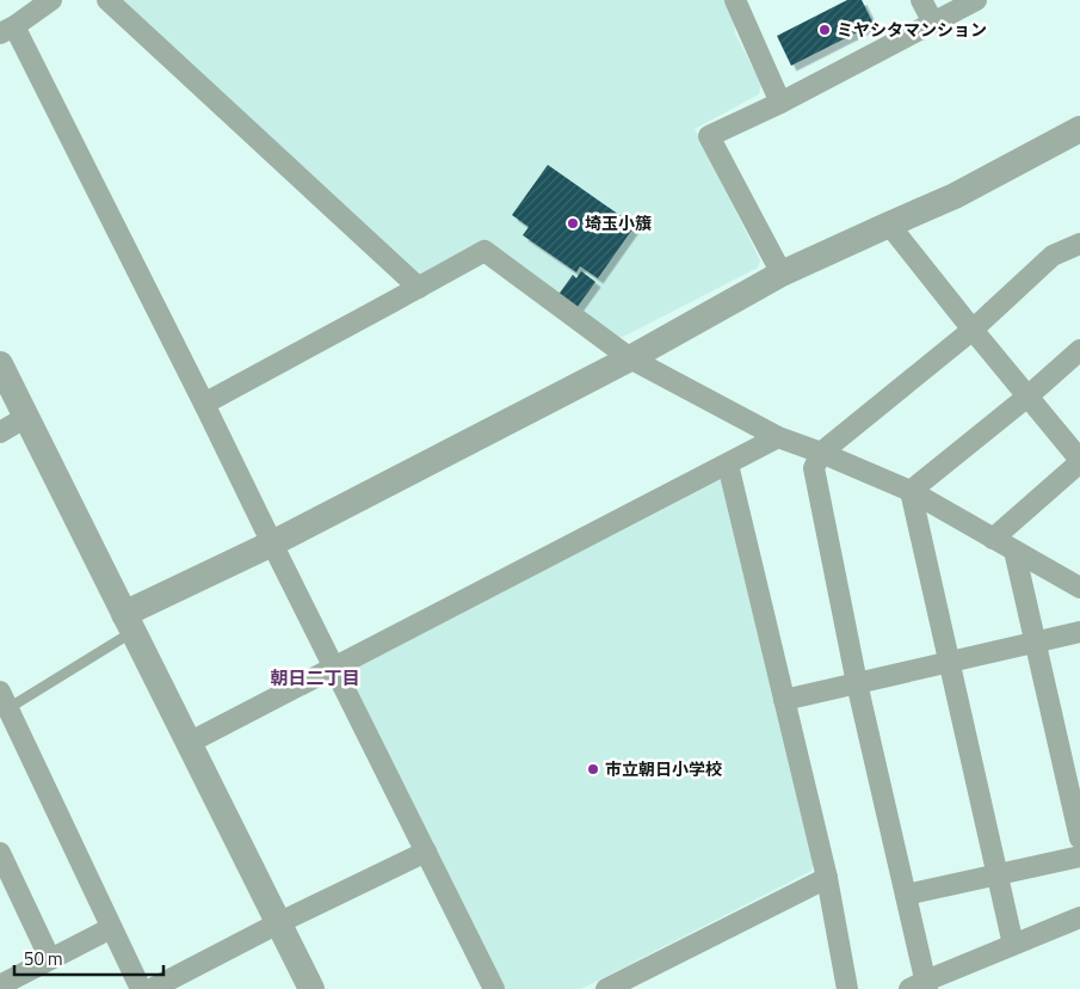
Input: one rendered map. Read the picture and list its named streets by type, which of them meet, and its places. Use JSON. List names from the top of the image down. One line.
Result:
{"districts":["朝日二丁目"],"places":["ミヤシタマンション","埼玉小籏","市立朝日小学校"],"scale_bar":"50 m"}
